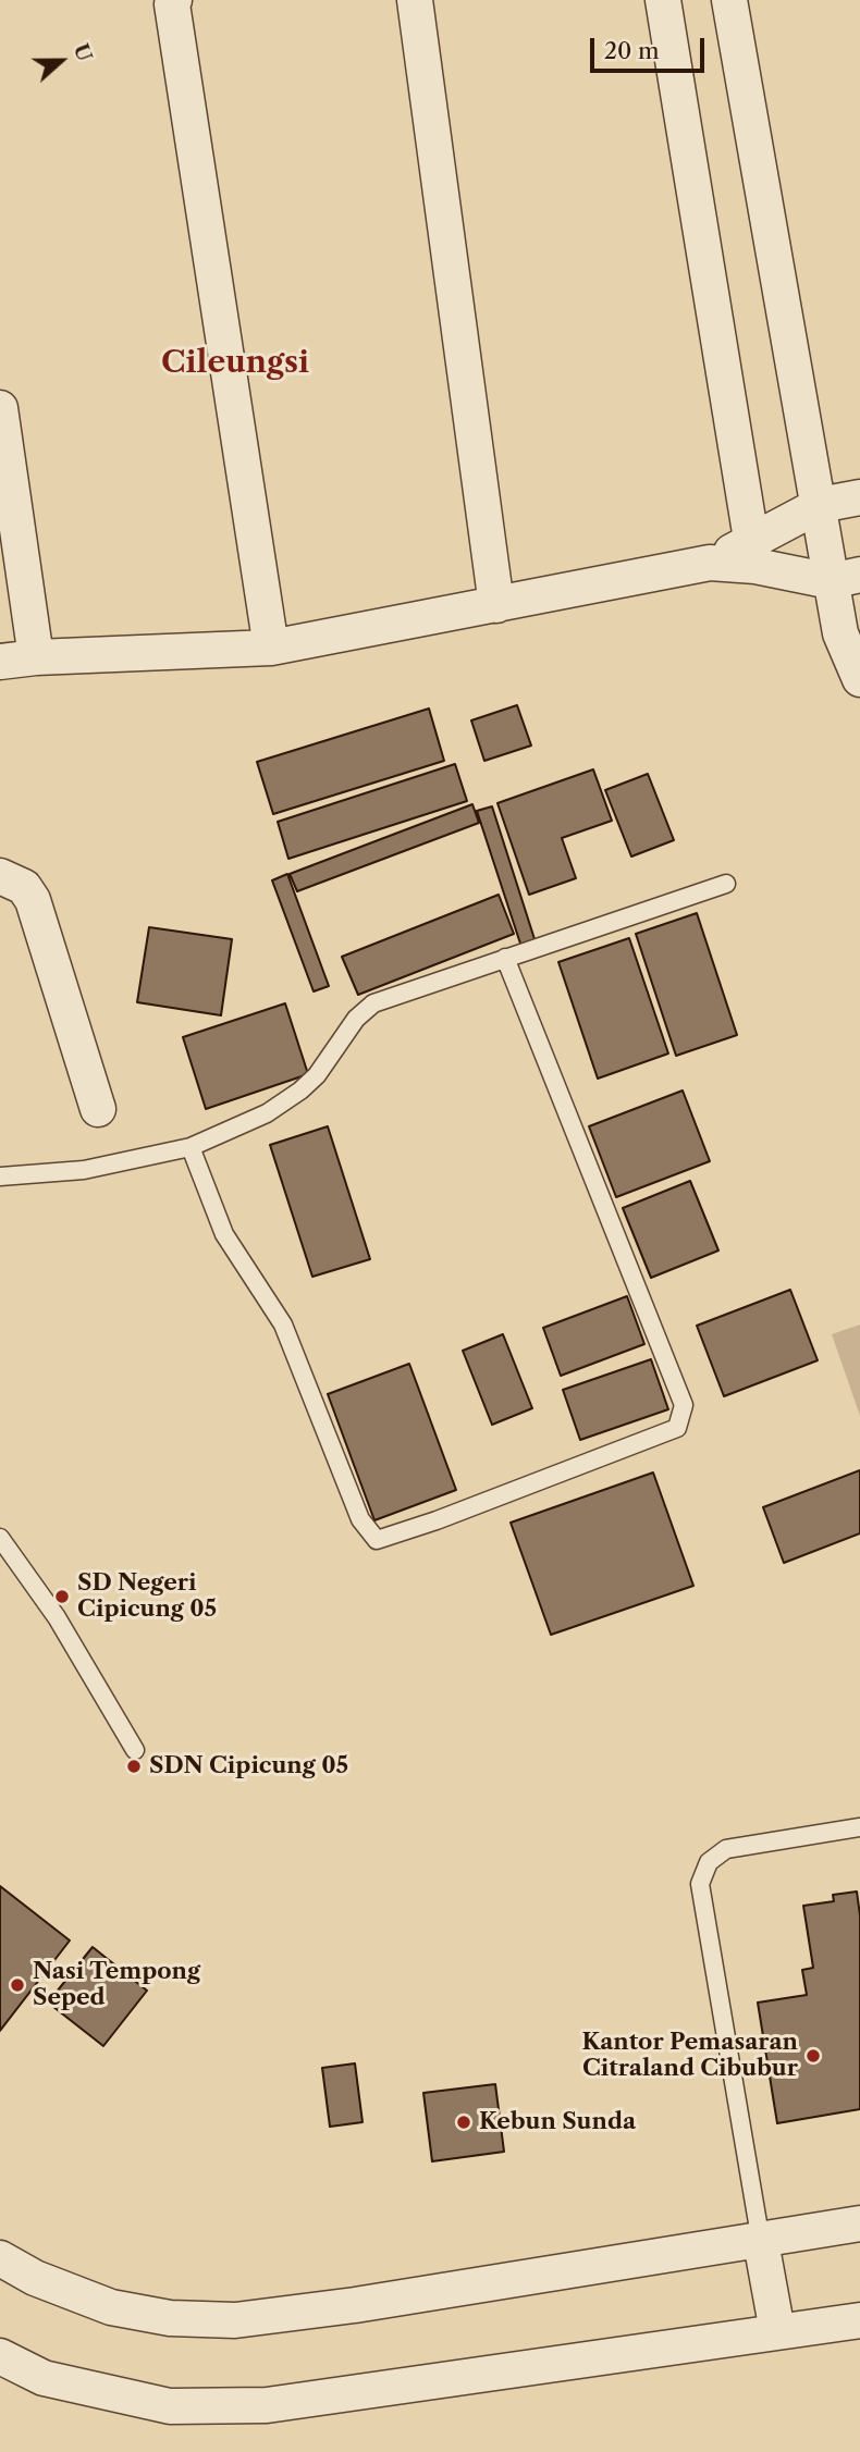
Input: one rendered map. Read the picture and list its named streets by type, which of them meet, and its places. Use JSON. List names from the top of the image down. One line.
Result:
{"districts":["Cileungsi"],"places":["SD Negeri Cipicung 05","SDN Cipicung 05","Nasi Tempong Seped","Kantor Pemasaran Citraland Cibubur","Kebun Sunda"],"scale_bar":"20 m","north":"right"}
